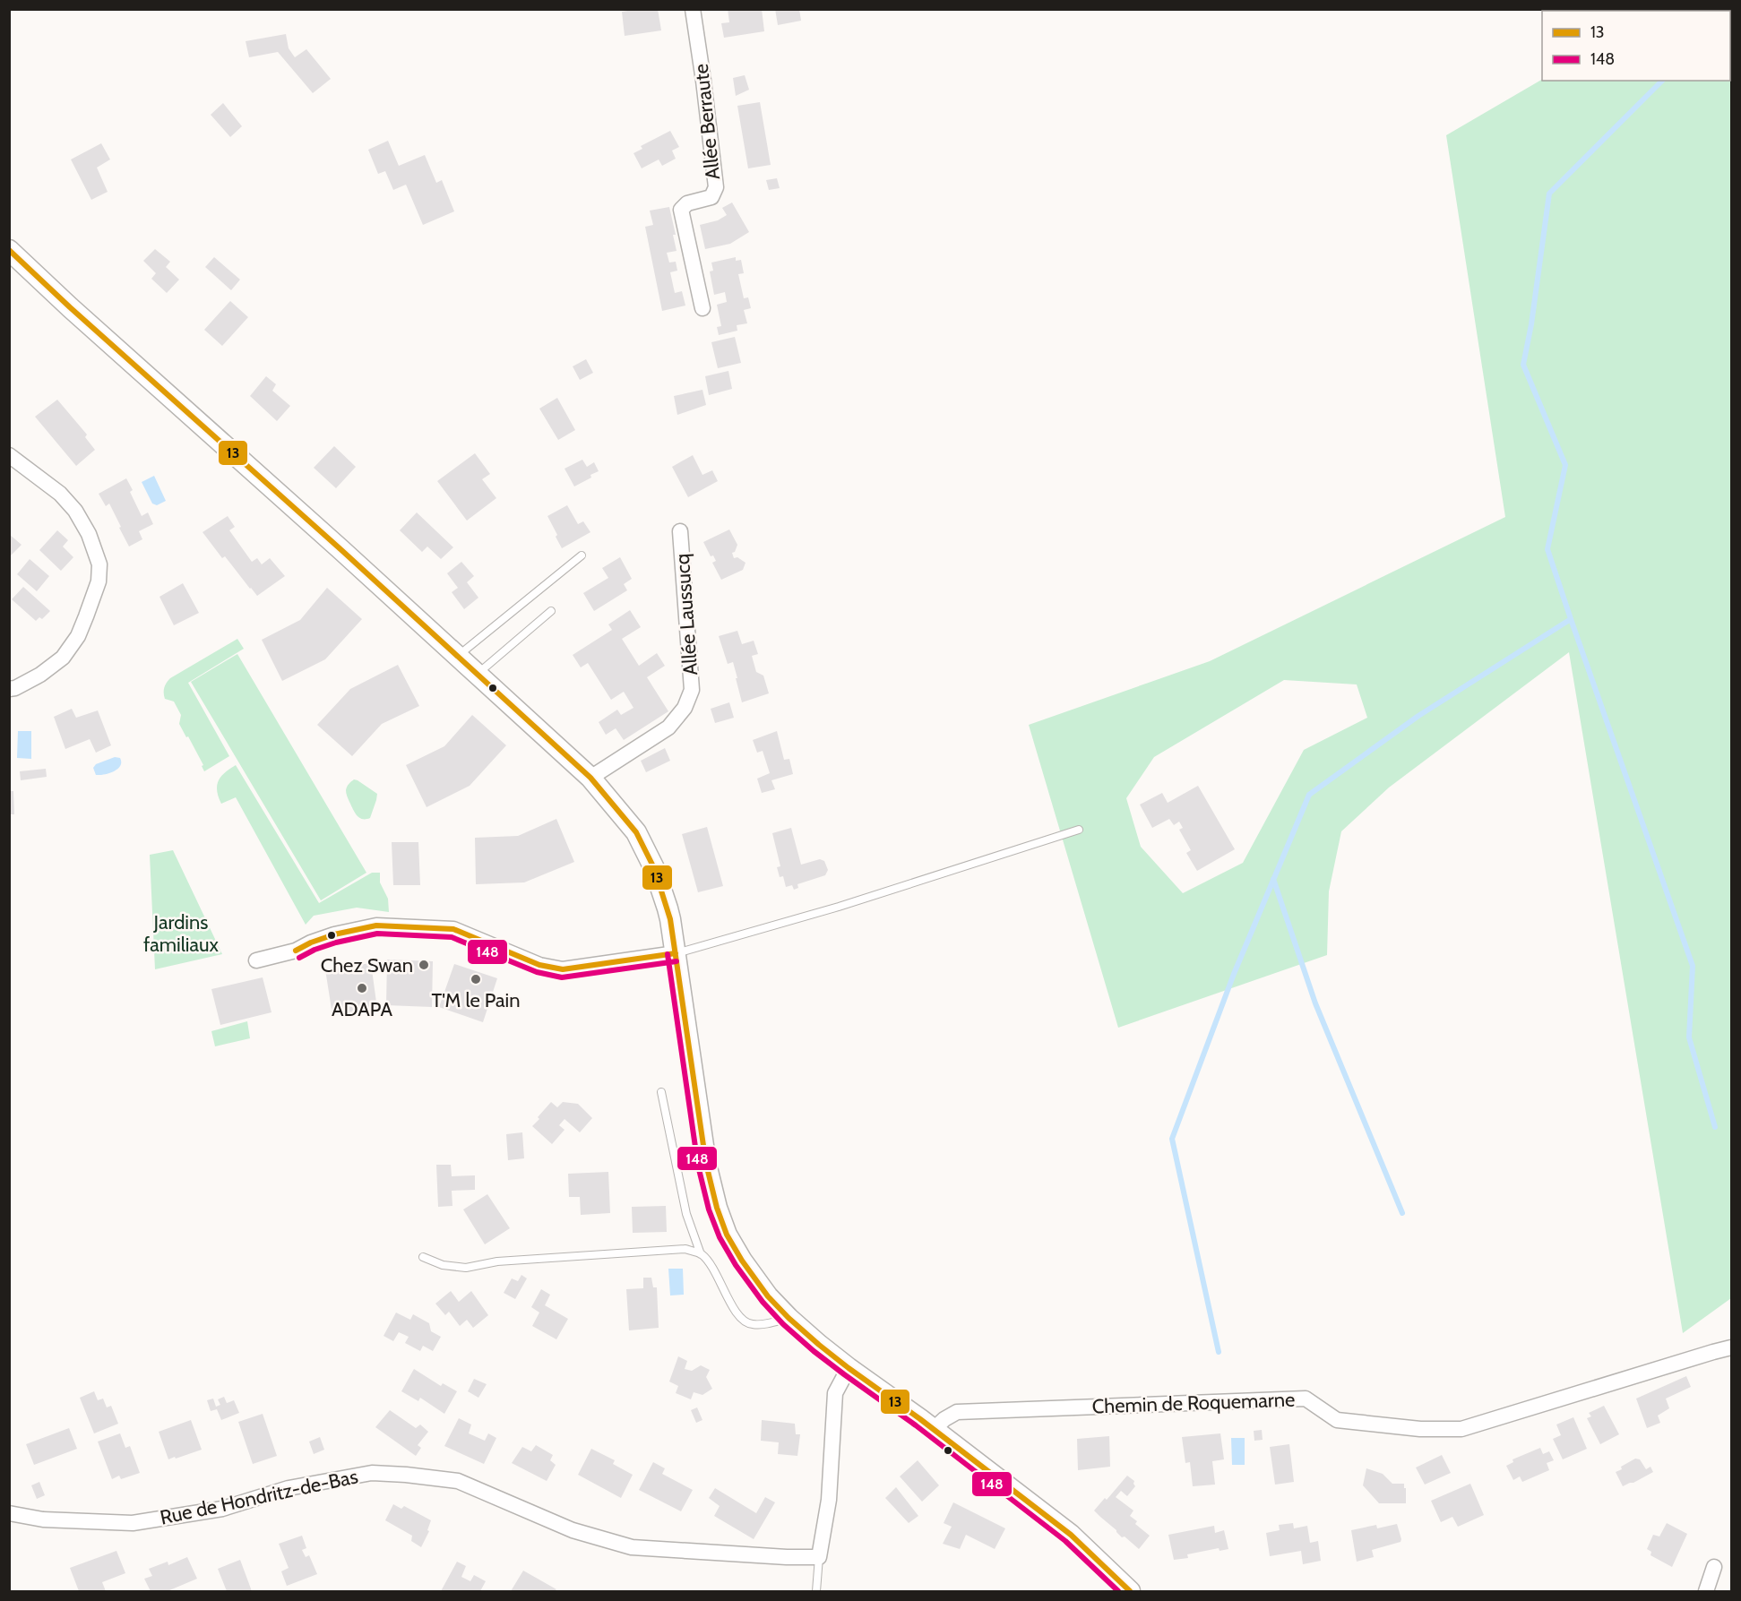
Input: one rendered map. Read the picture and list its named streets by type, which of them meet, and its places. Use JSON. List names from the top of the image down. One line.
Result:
{"streets":{"street":["Allée Berraute","Allée Laussucq","Chemin de Roquemarne","Rue de Hondritz-de-Bas"]},"parks":["Jardins familiaux"],"places":["Chez Swan","T'M le Pain","ADAPA"],"lines":["transit line 13","transit line 148"],"legend":["13","148"]}
